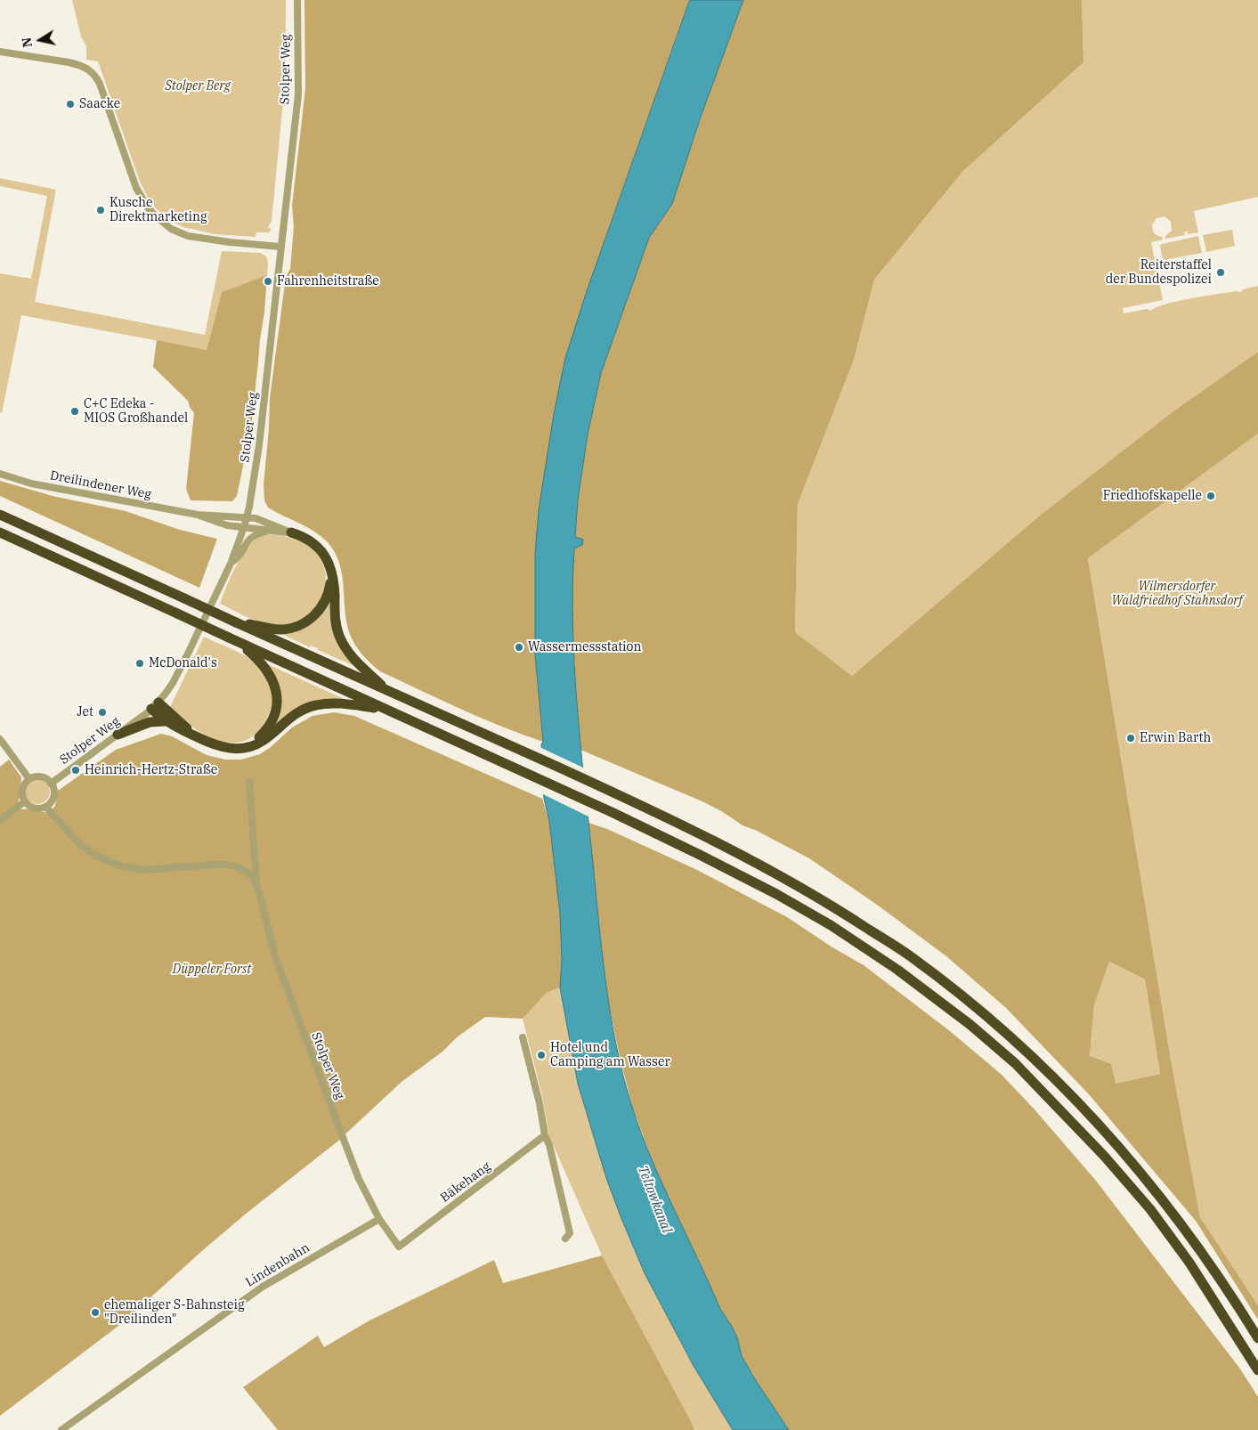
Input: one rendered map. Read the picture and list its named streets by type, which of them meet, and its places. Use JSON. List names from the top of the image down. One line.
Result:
{"streets":{"street":["Stolper Weg","Dreilindener Weg","Bäkehang","Lindenbahn"]},"crossings":[["Stolper Weg","Dreilindener Weg"],["Stolper Weg","Bäkehang"],["Stolper Weg","Lindenbahn"]],"water":["Teltowkanal"],"parks":["Stolper Berg","Wilmersdorfer Waldfriedhof Stahnsdorf","Düppeler Forst"],"places":["Saacke","Kusche Direktmarketing","Reiterstaffel der Bundespolizei","Fahrenheitstraße","C+C Edeka - MIOS Großhandel","Friedhofskapelle","Wassermessstation","McDonald's","Jet","Erwin Barth","Heinrich-Hertz-Straße","Hotel und Camping am Wasser","ehemaliger S-Bahnsteig \"Dreilinden\""],"north":"left"}
